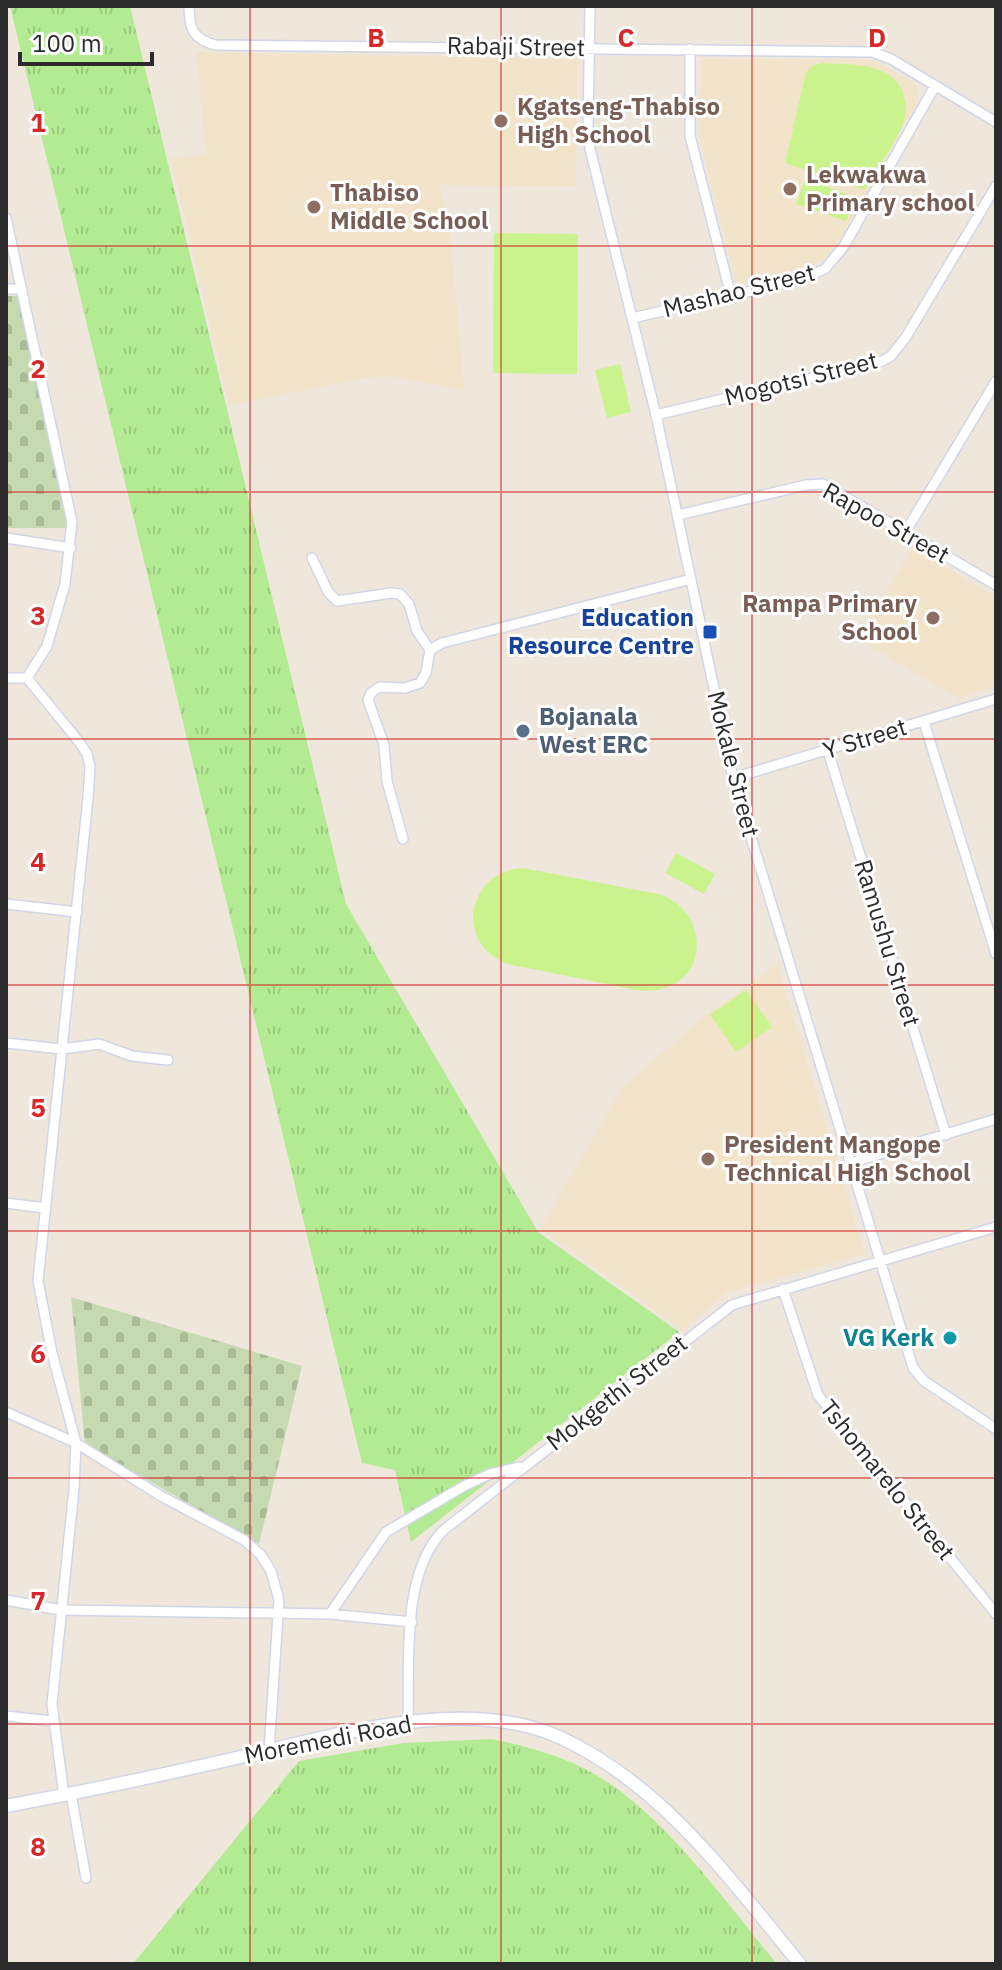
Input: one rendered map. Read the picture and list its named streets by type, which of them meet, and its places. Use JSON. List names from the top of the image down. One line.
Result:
{"streets":{"street":["Rabaji Street","Mashao Street","Mogotsi Street","Rapoo Street","Y Street","Mokale Street","Ramushu Street","Mokgethi Street","Tshomarelo Street","Moremedi Road"]},"crossings":[["Rabaji Street","Mashao Street"],["Rabaji Street","Mokale Street"],["Mashao Street","Mokale Street"],["Mogotsi Street","Mokale Street"],["Rapoo Street","Mokale Street"],["Y Street","Mokale Street"],["Y Street","Ramushu Street"],["Mokale Street","Mokgethi Street"],["Mokgethi Street","Tshomarelo Street"],["Mokgethi Street","Moremedi Road"]],"places":{"other":["Kgatseng-Thabiso High School","Lekwakwa Primary school","Thabiso Middle School","Rampa Primary School","Bojanala West ERC","President Mangope Technical High School","VG Kerk"],"transit":["Education Resource Centre"]},"scale_bar":"100 m","grid":{"columns":["B","C","D"],"rows":["1","2","3","4","5","6","7","8"]}}
